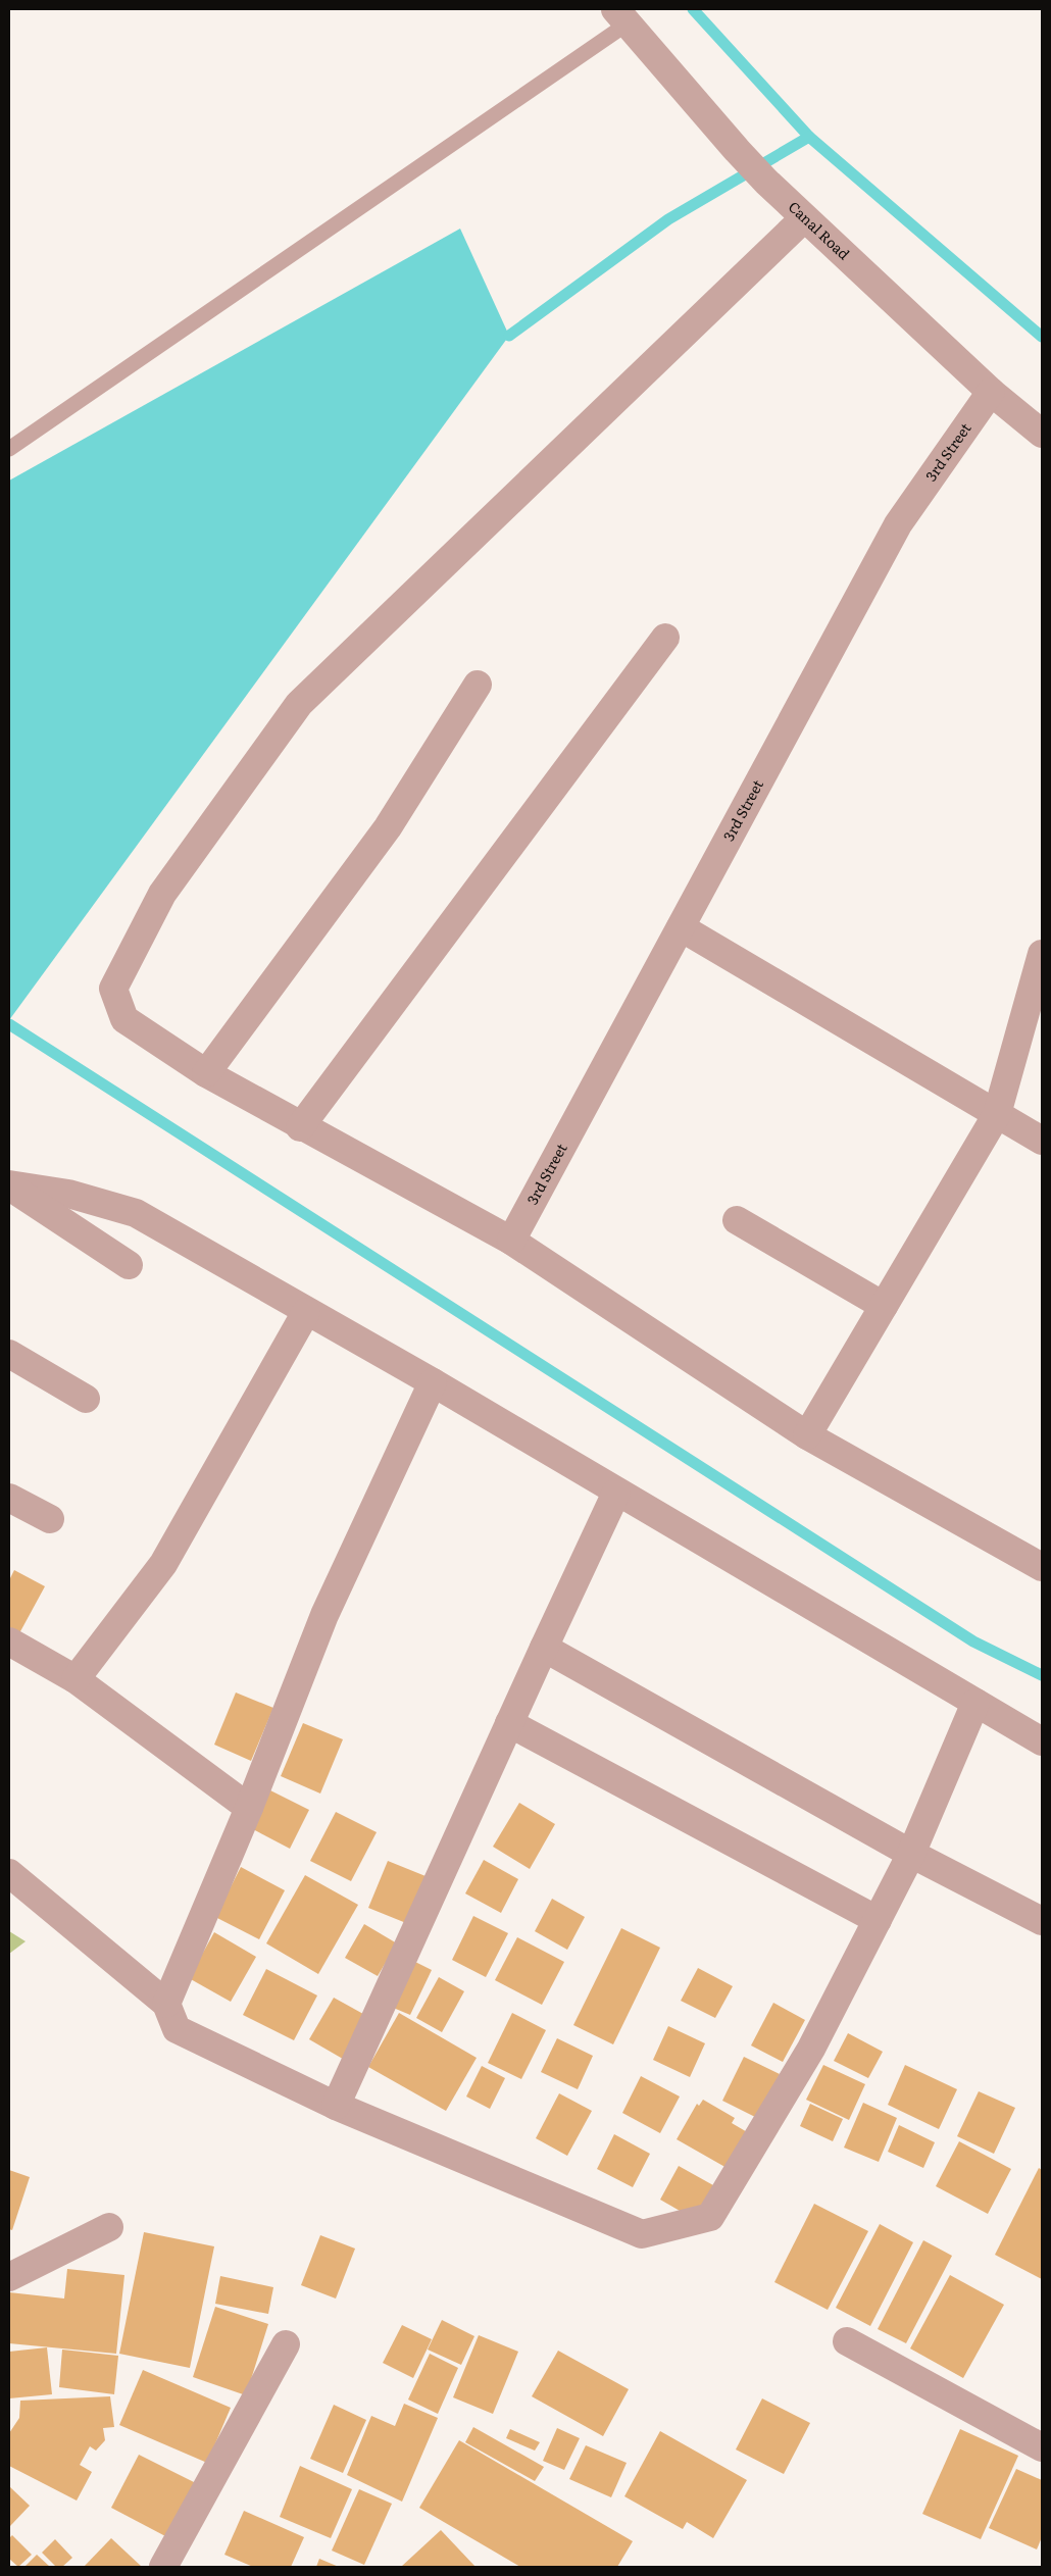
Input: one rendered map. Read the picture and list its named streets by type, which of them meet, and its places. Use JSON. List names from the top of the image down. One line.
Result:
{"streets":{"street":["Canal Road","3rd Street"]},"crossings":[["Canal Road","3rd Street"]]}
